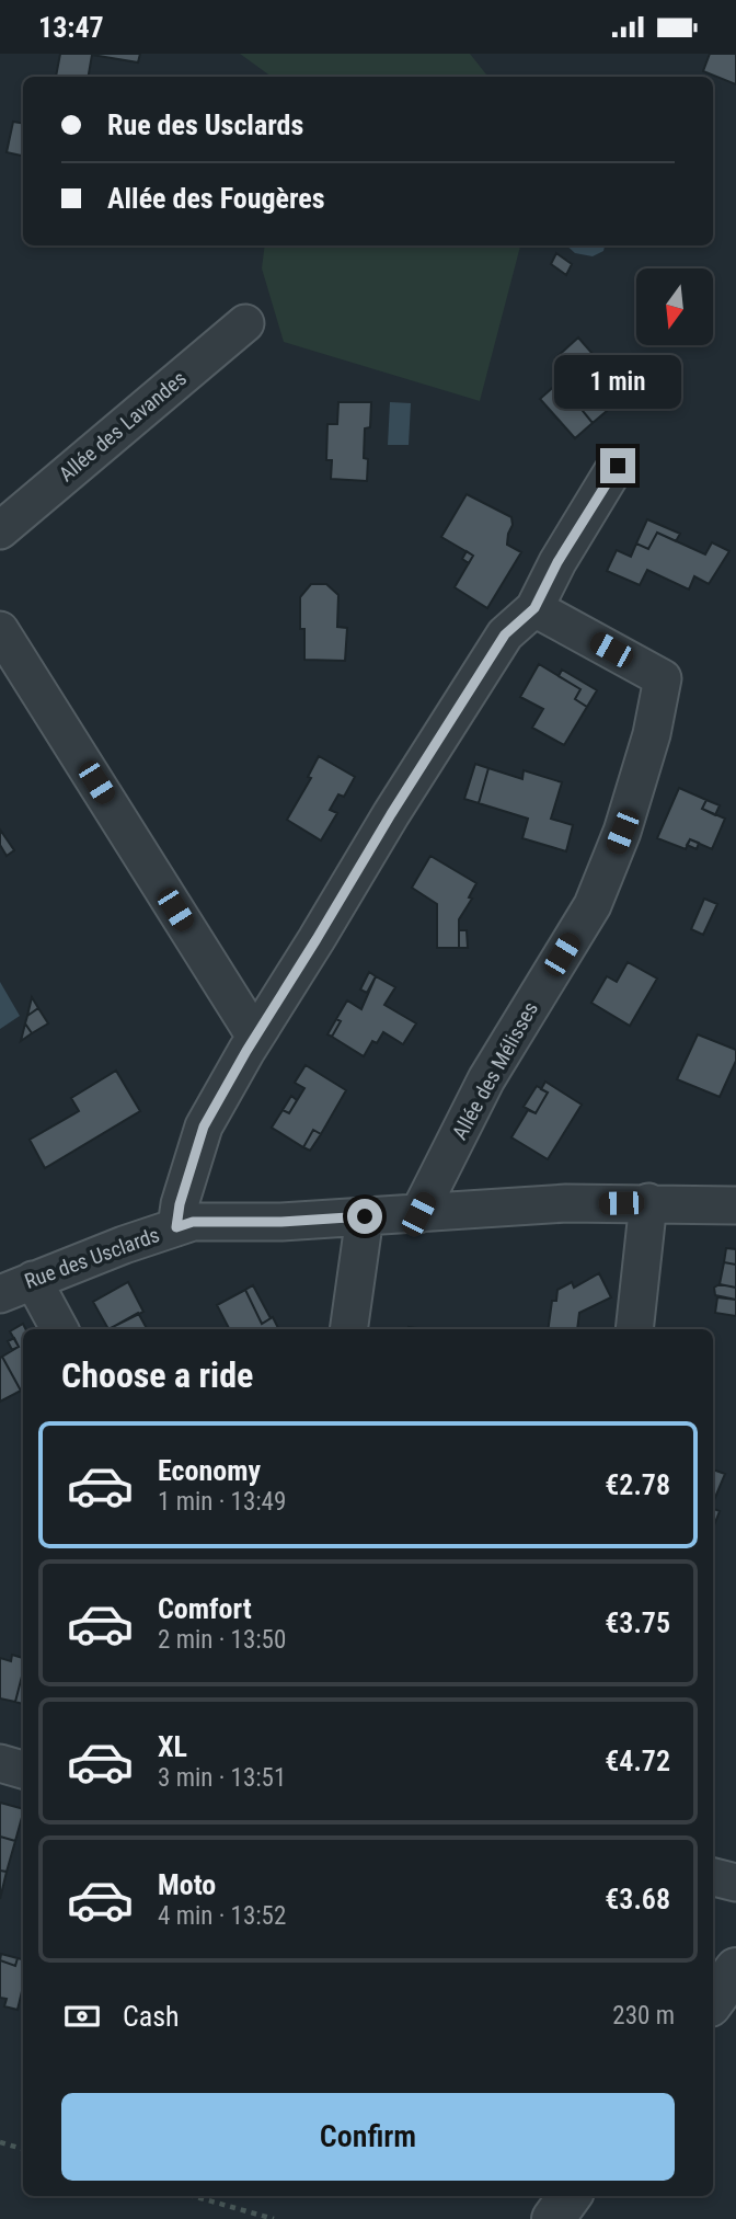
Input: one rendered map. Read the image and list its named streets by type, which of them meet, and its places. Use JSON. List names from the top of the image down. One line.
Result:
{"streets":{"street":["Allée des Lavandes","Allée des Mélisses","Rue des Usclards"]},"crossings":[["Allée des Mélisses","Rue des Usclards"]],"north":"bottom","page":{"status":"13:47","banner":["Rue des Usclards","Allée des Fougères"],"bubble":"1 min","heading":"Choose a ride","list":[{"name":"Economy","note":"1 min · 13:49","value":"€2.78"},{"name":"Comfort","note":"2 min · 13:50","value":"€3.75"},{"name":"XL","note":"3 min · 13:51","value":"€4.72"},{"name":"Moto","note":"4 min · 13:52","value":"€3.68"}],"pay":["Cash","230 m"],"buttons":"Confirm"}}
